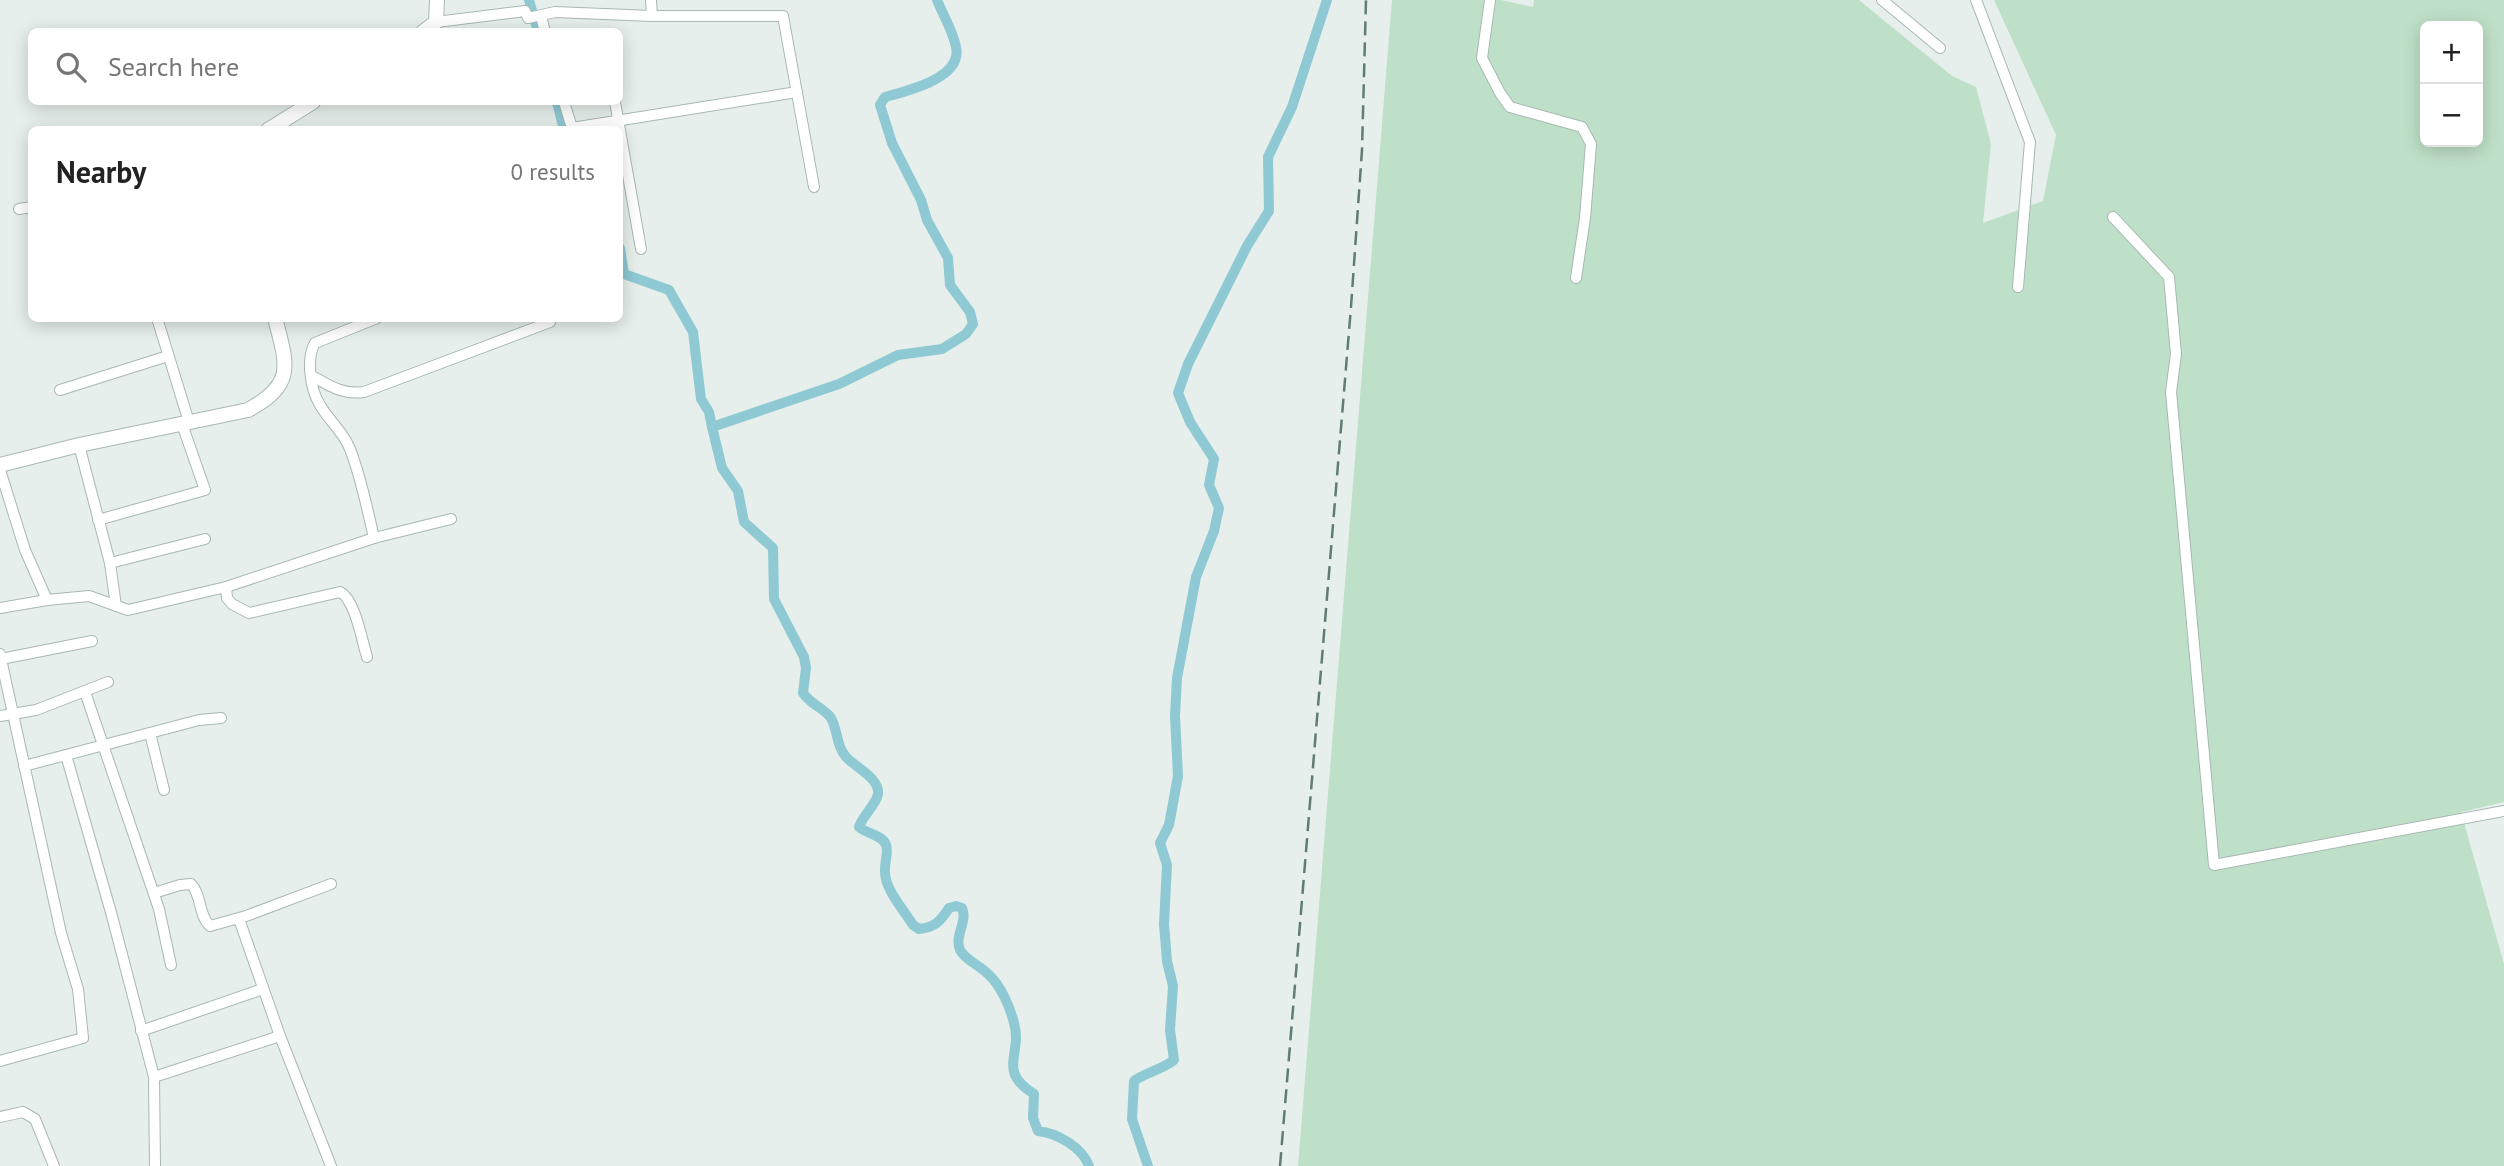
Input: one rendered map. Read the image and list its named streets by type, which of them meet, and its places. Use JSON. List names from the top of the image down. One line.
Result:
{"page":{"map_buttons":["+","−"],"search":"Search here","heading":["Nearby","0 results"]}}
